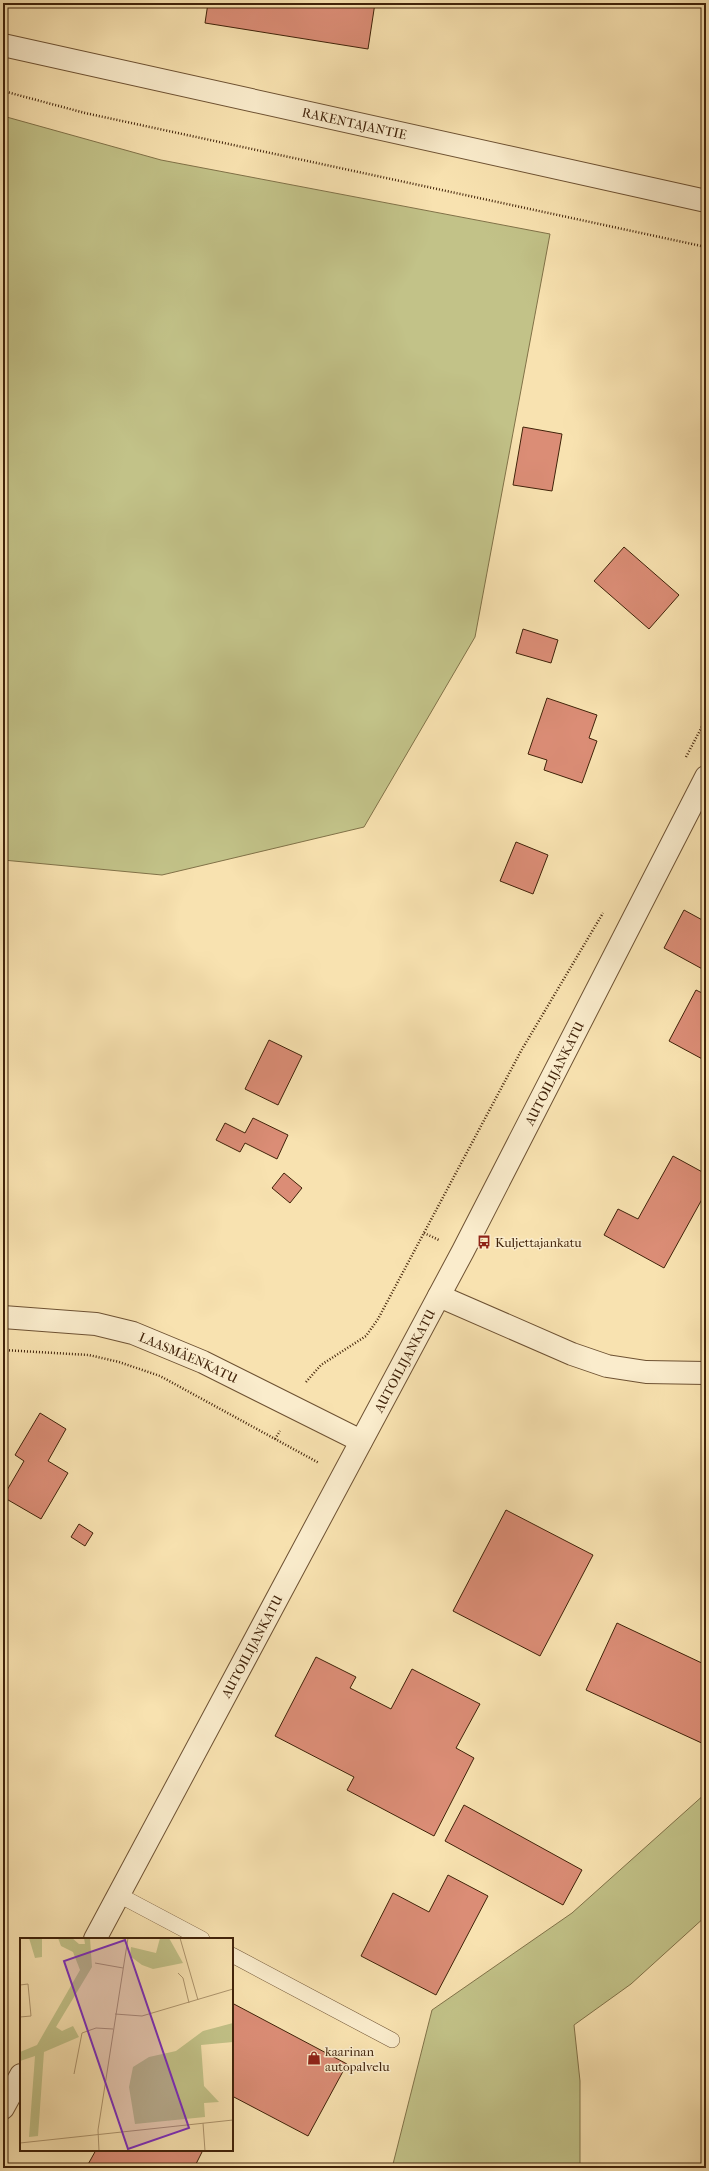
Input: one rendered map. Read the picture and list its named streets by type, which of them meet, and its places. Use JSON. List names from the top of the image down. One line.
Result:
{"streets":{"street":["RAKENTAJANTIE","AUTOILIJANKATU","LAASMÄENKATU"]},"crossings":[["AUTOILIJANKATU","LAASMÄENKATU"]],"places":{"bus stop":["Kuljettajankatu"],"shop":["kaarinan autopalvelu"]}}
